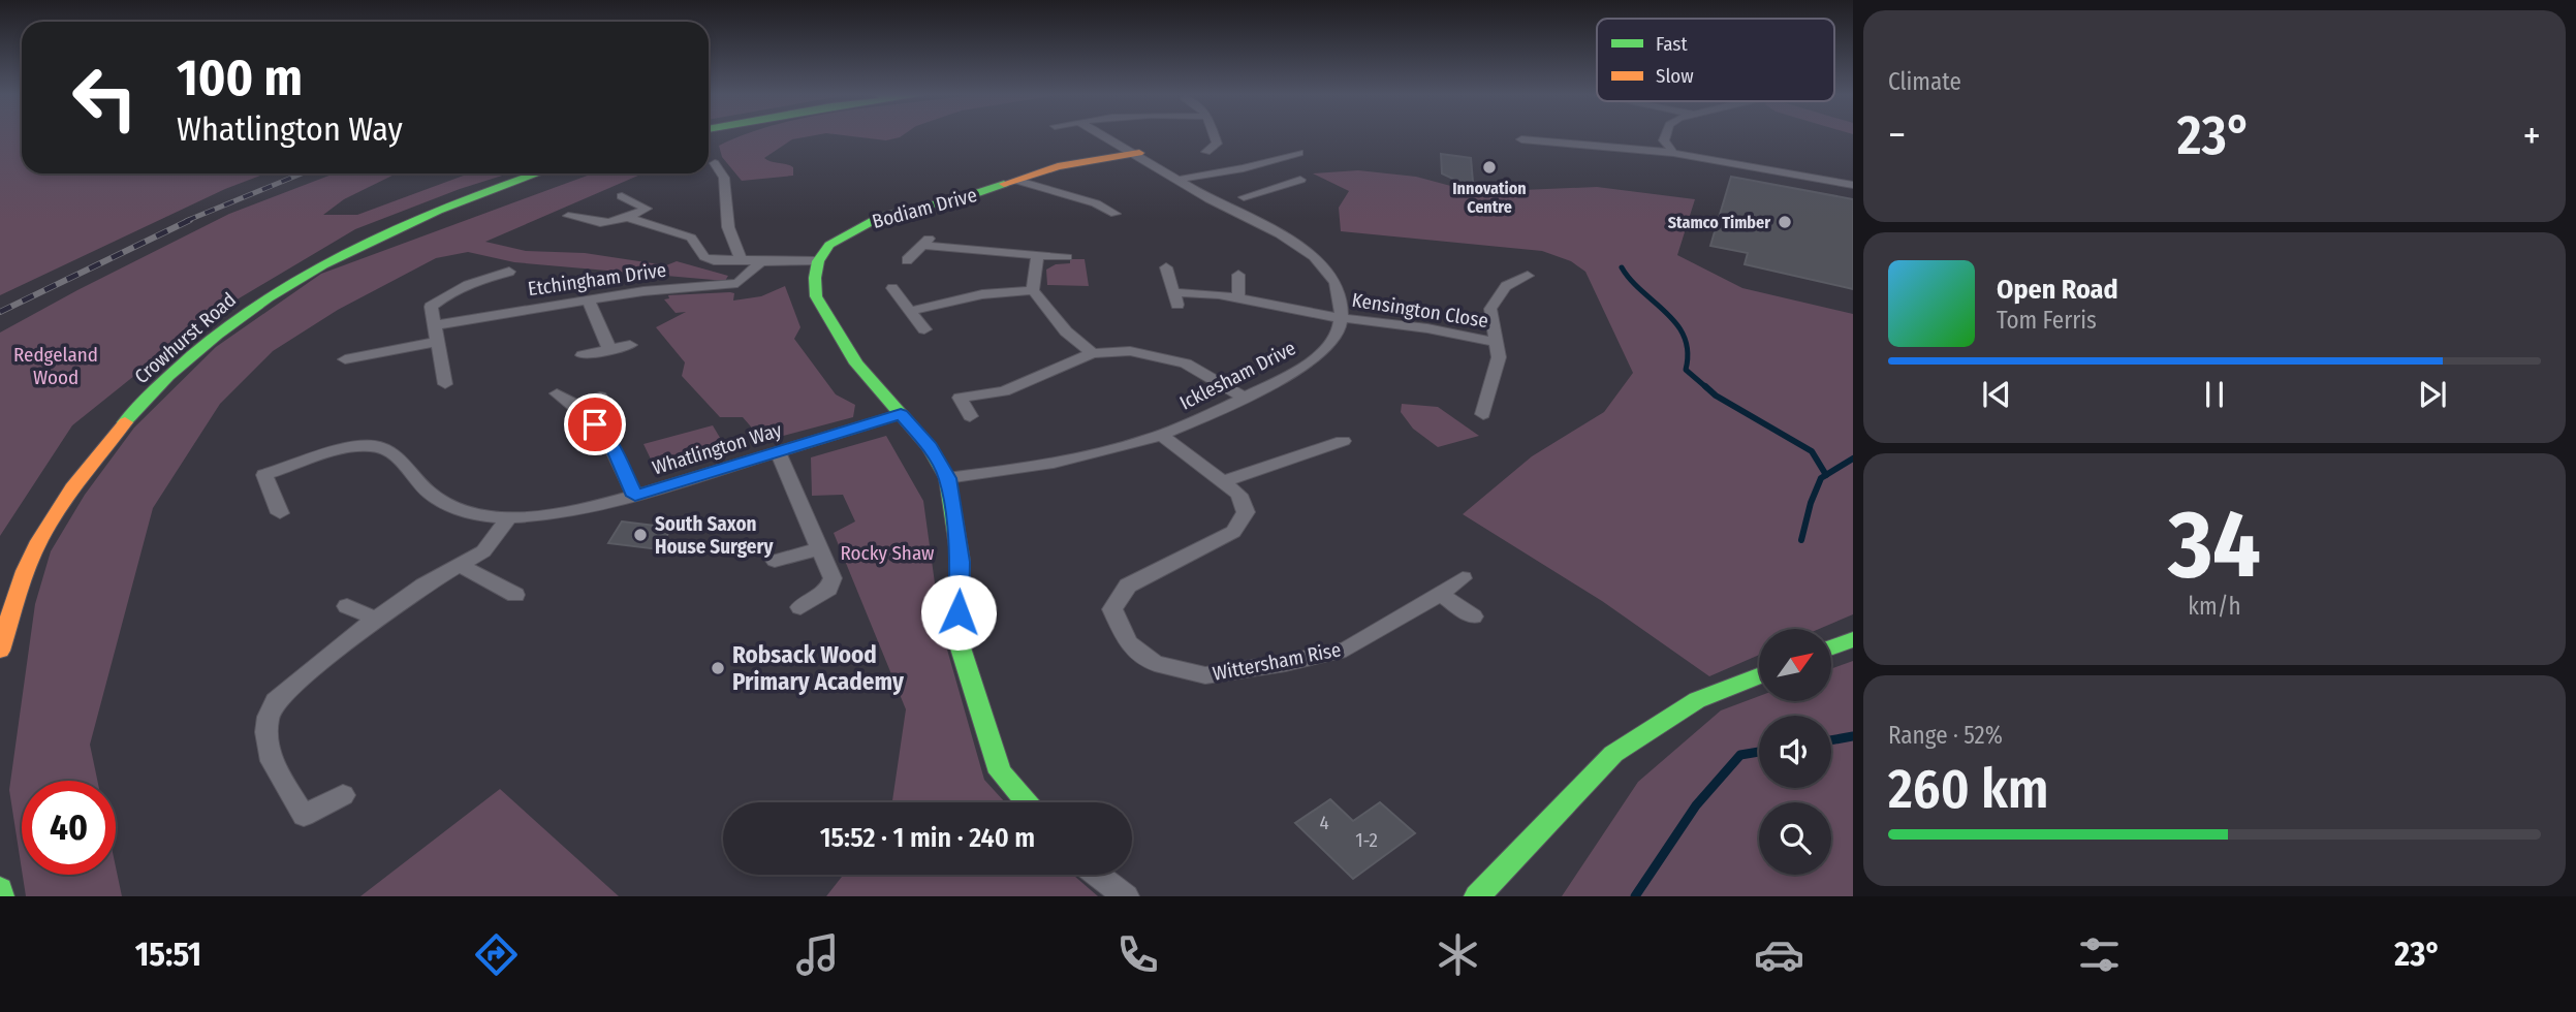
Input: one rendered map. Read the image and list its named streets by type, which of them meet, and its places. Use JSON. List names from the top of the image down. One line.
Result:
{"streets":{"street":["Bodiam Drive","Etchingham Drive","Kensington Close","Crowhurst Road","Icklesham Drive","Whatlington Way","Wittersham Rise"]},"crossings":[["Bodiam Drive","Icklesham Drive"],["Kensington Close","Icklesham Drive"],["Icklesham Drive","Wittersham Rise"]],"parks":["Redgeland Wood","Rocky Shaw"],"places":["Innovation Centre","Stamco Timber","South Saxon House Surgery","Robsack Wood Primary Academy"],"house_numbers":["4","1-2"],"legend":["Fast","Slow"],"north":"top right","page":{"tile":["Climate",["34","km/h"],["Range · 52%","260 km"]],"turn":["100 m","Whatlington Way"],"heat":["−","23°","+"],"song":["Open Road","Tom Ferris"],"limit":"40","trip":"15:52 · 1 min · 240 m","tabs":["15:51","23°"]}}
